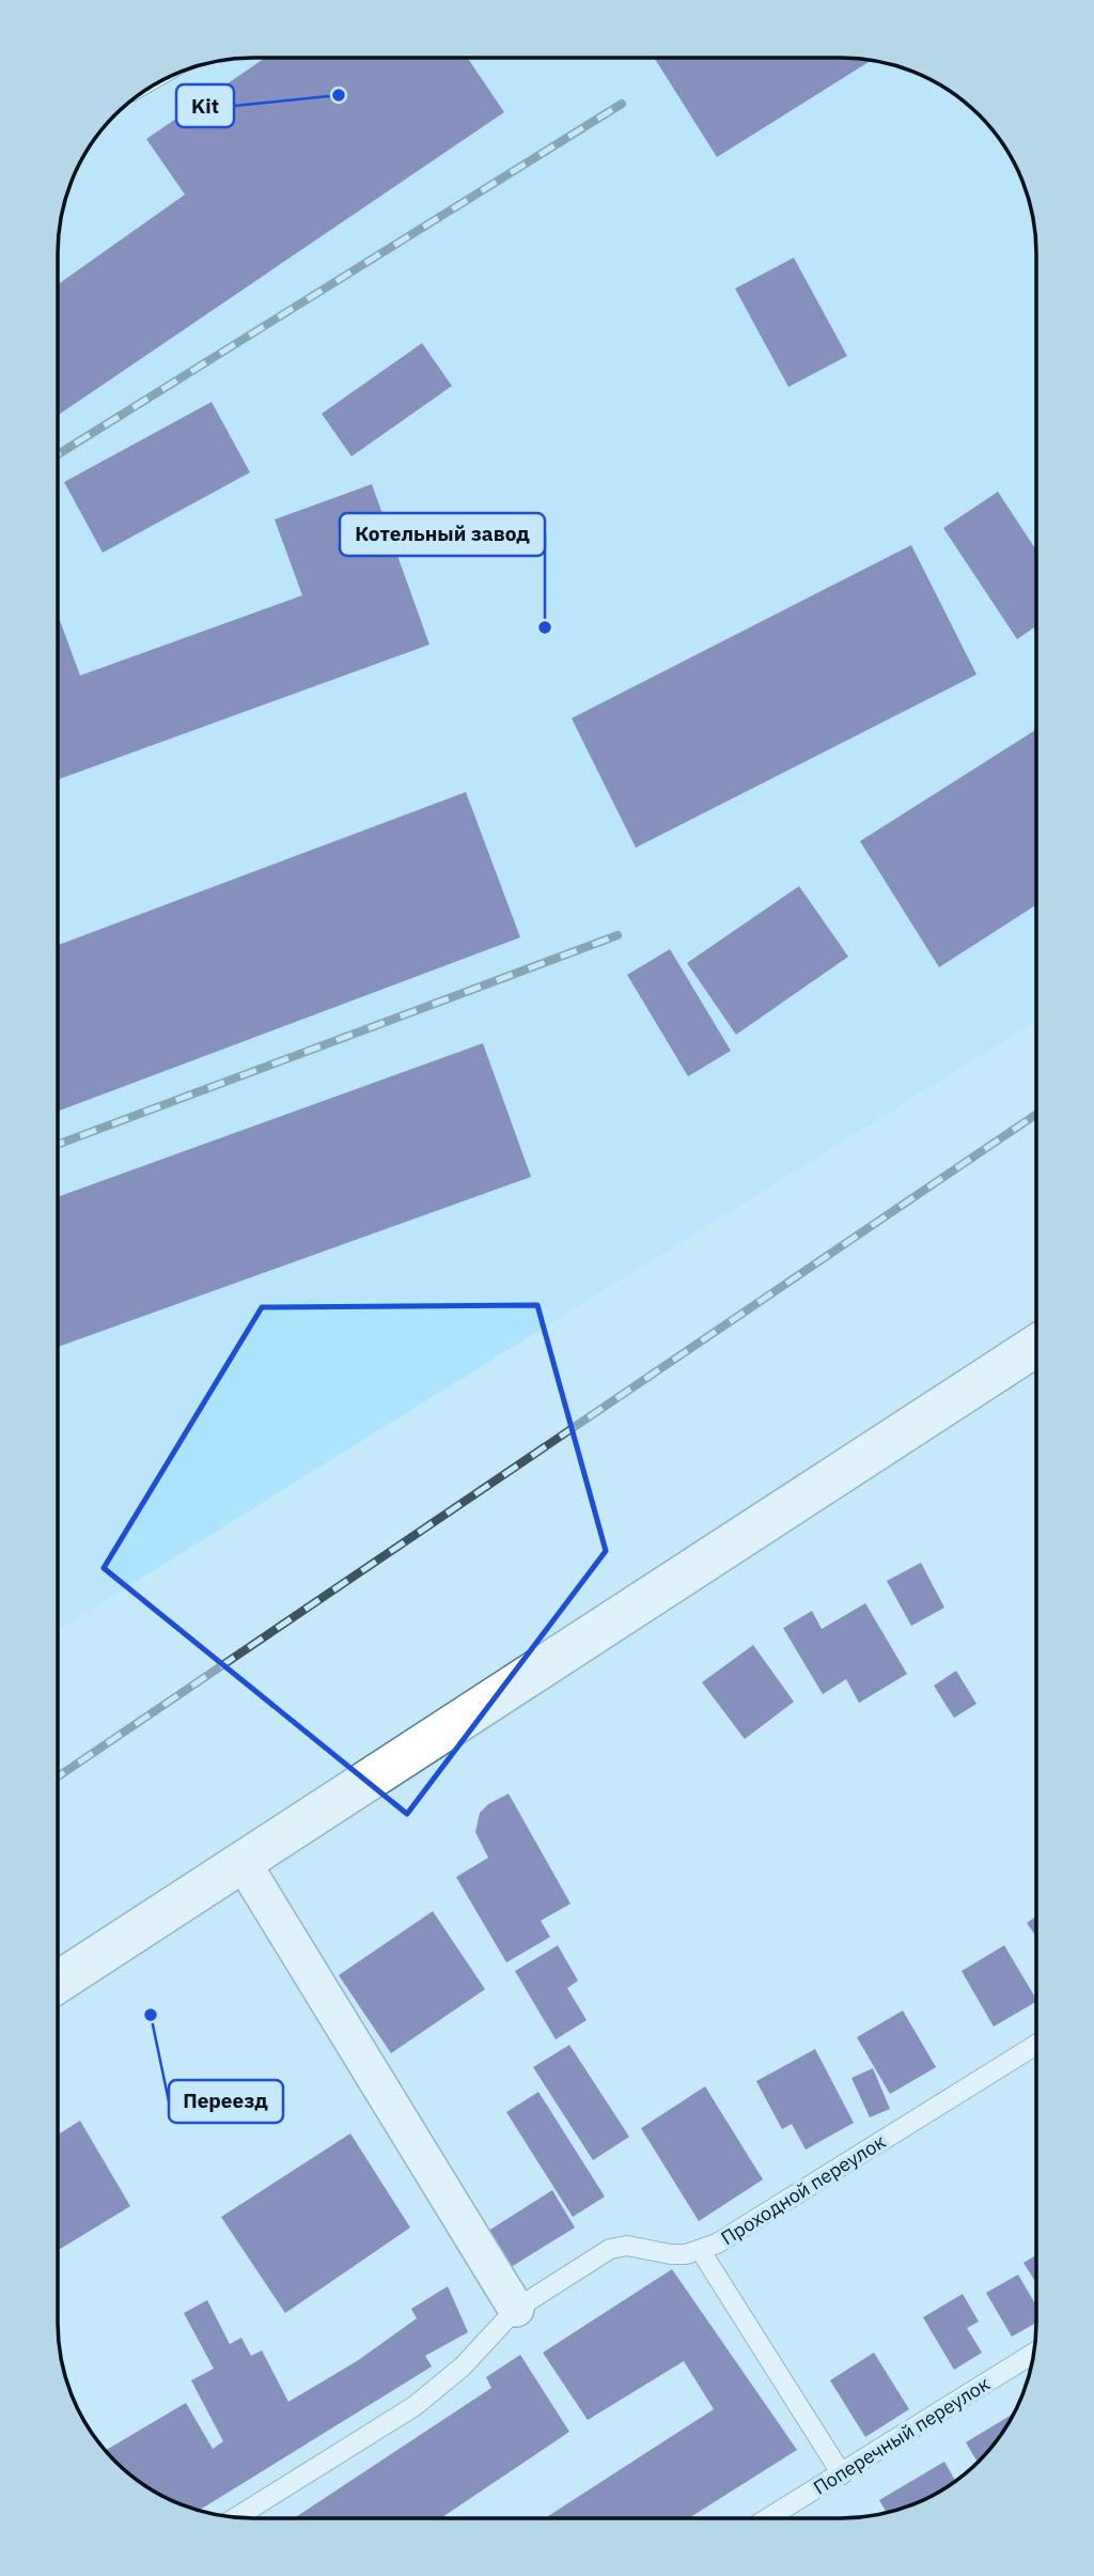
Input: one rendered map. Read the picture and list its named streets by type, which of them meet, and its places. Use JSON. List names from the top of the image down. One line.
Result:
{"streets":{"lane":["Проходной переулок","Поперечный переулок"]},"places":["Kit","Котельный завод","Переезд"]}
